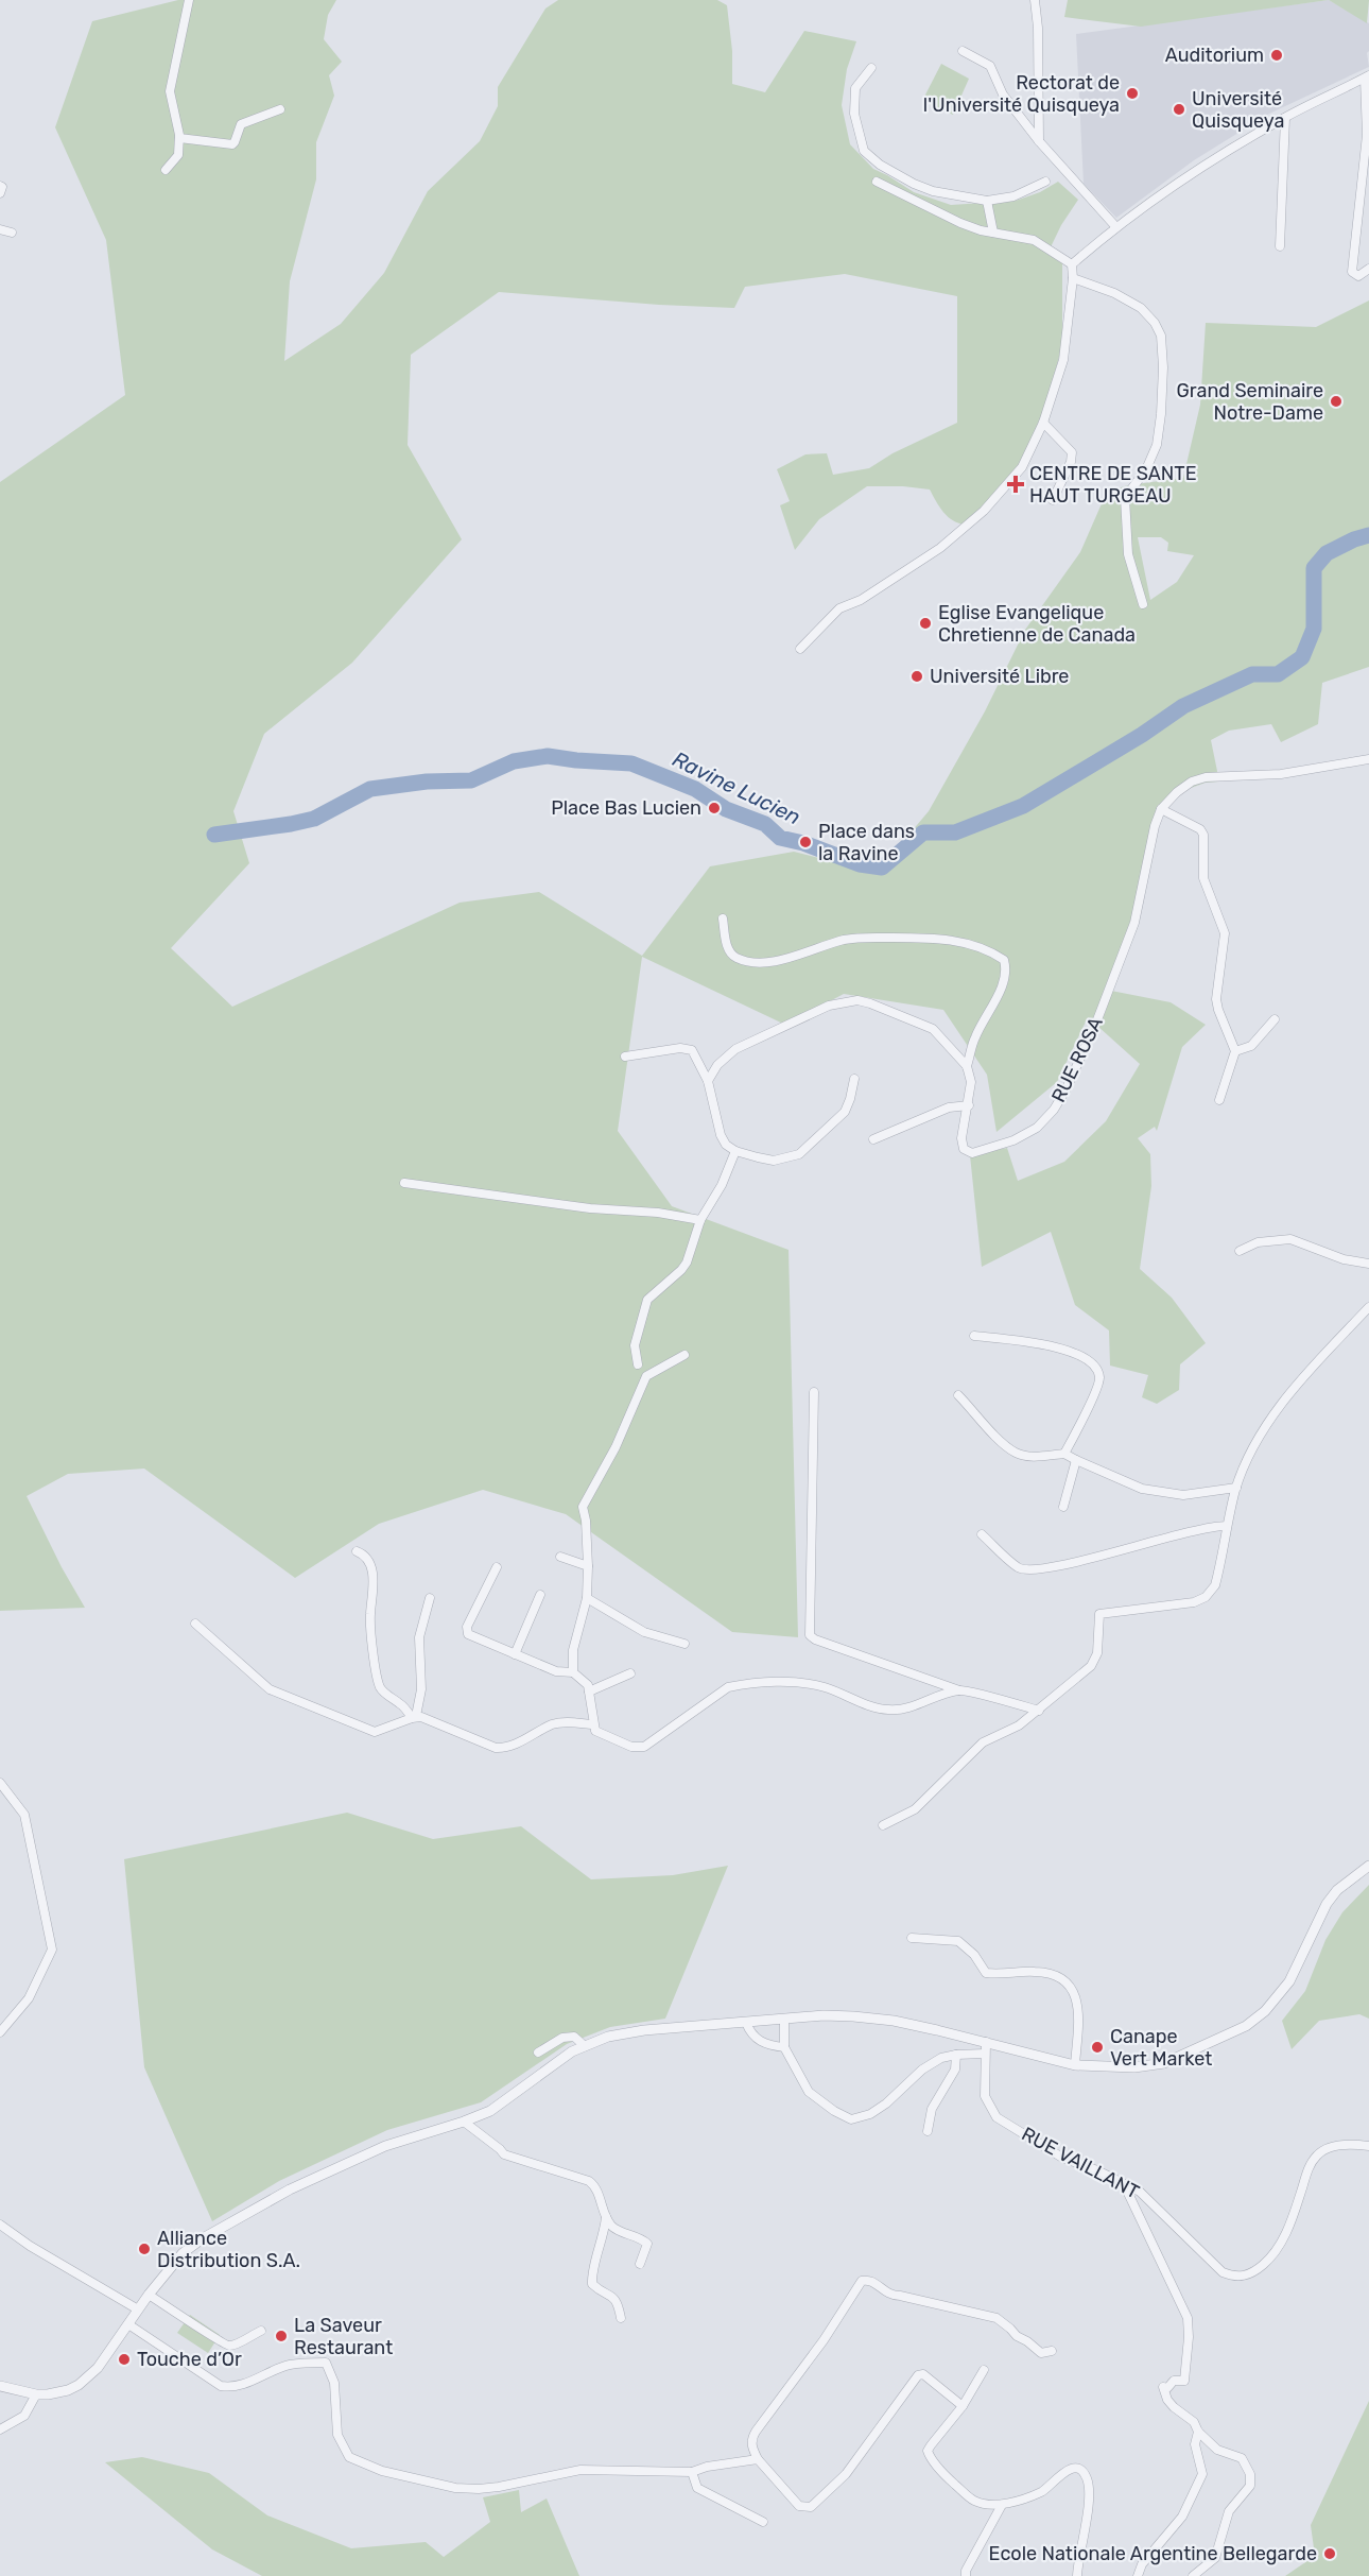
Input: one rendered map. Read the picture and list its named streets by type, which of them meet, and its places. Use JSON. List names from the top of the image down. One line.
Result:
{"streets":{"street":["RUE ROSA","RUE VAILLANT"]},"water":["Ravine Lucien"],"places":{"other":["Auditorium","Rectorat de l'Université Quisqueya","Université Quisqueya","Grand Seminaire Notre-Dame","Eglise Evangelique Chretienne de Canada","Université Libre","Place Bas Lucien","Place dans la Ravine","Canape Vert Market","Alliance Distribution S.A.","La Saveur Restaurant","Touche d’Or","Ecole Nationale Argentine Bellegarde"],"health":["CENTRE DE SANTE HAUT TURGEAU"]}}
